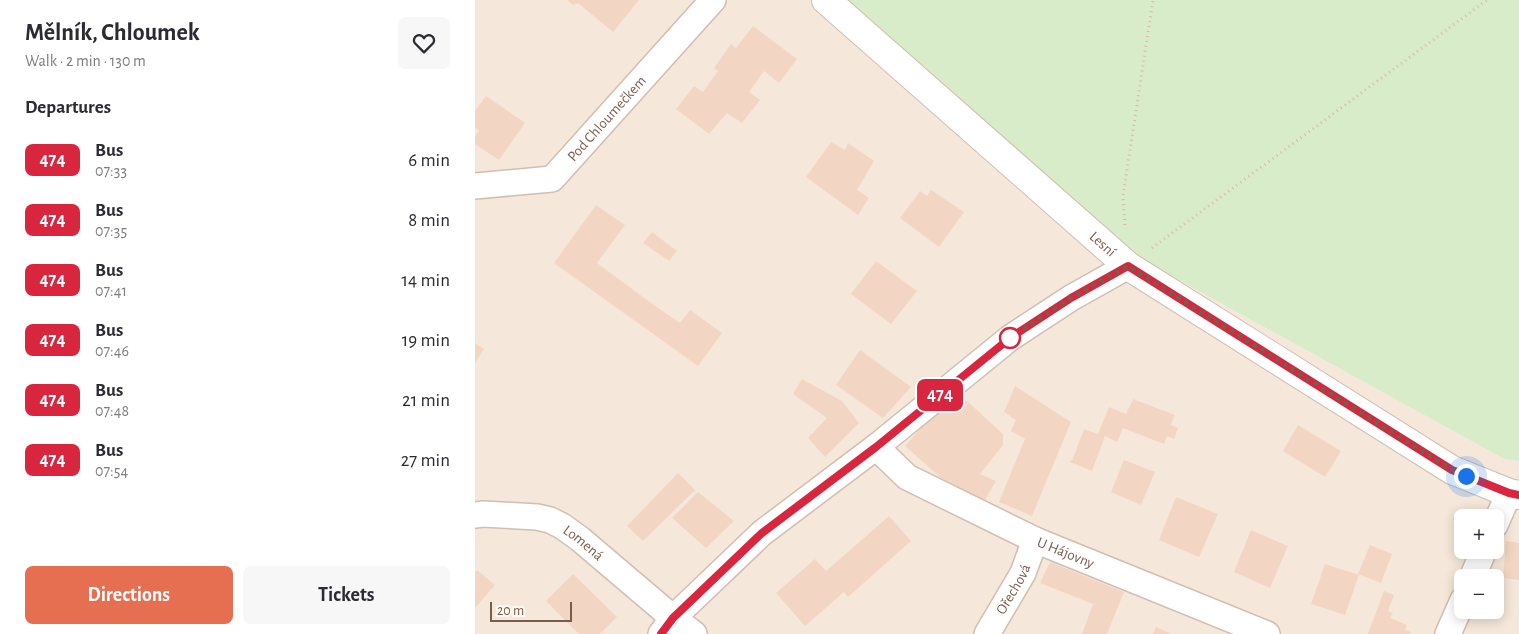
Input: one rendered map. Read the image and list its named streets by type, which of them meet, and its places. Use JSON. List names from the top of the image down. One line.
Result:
{"streets":{"street":["Pod Chloumečkem","Lesní","Lomená","U Hájovny","Ořechová"]},"crossings":[["U Hájovny","Ořechová"]],"lines":["bus line 474"],"scale_bar":"20 m","page":{"heading":[["Mělník, Chloumek","Walk · 2 min · 130 m"],"Departures"],"on_map":"474","list":[{"mark":"474","name":"Bus","note":"07:33","value":"6 min"},{"mark":"474","name":"Bus","note":"07:35","value":"8 min"},{"mark":"474","name":"Bus","note":"07:41","value":"14 min"},{"mark":"474","name":"Bus","note":"07:46","value":"19 min"},{"mark":"474","name":"Bus","note":"07:48","value":"21 min"},{"mark":"474","name":"Bus","note":"07:54","value":"27 min"}],"map_buttons":["+","−"],"buttons":["Directions","Tickets"],"scale":"20 m"}}
